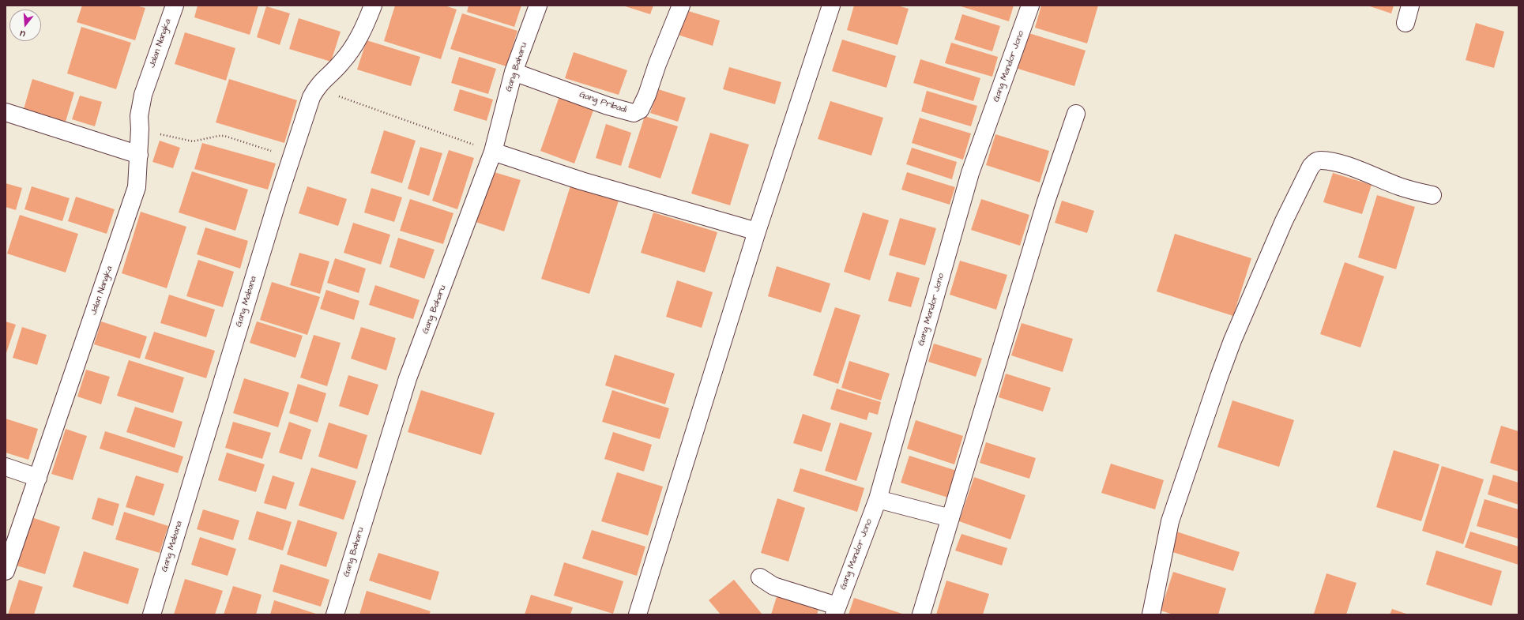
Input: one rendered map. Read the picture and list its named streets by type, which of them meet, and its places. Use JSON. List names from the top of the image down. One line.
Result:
{"streets":{"street":["Jalan Nangka","Gang Mandor Jono","Gang Baharu","Gang Pribadi","Gang Mabana"]},"crossings":[["Gang Baharu","Gang Pribadi"]],"north":"bottom"}
